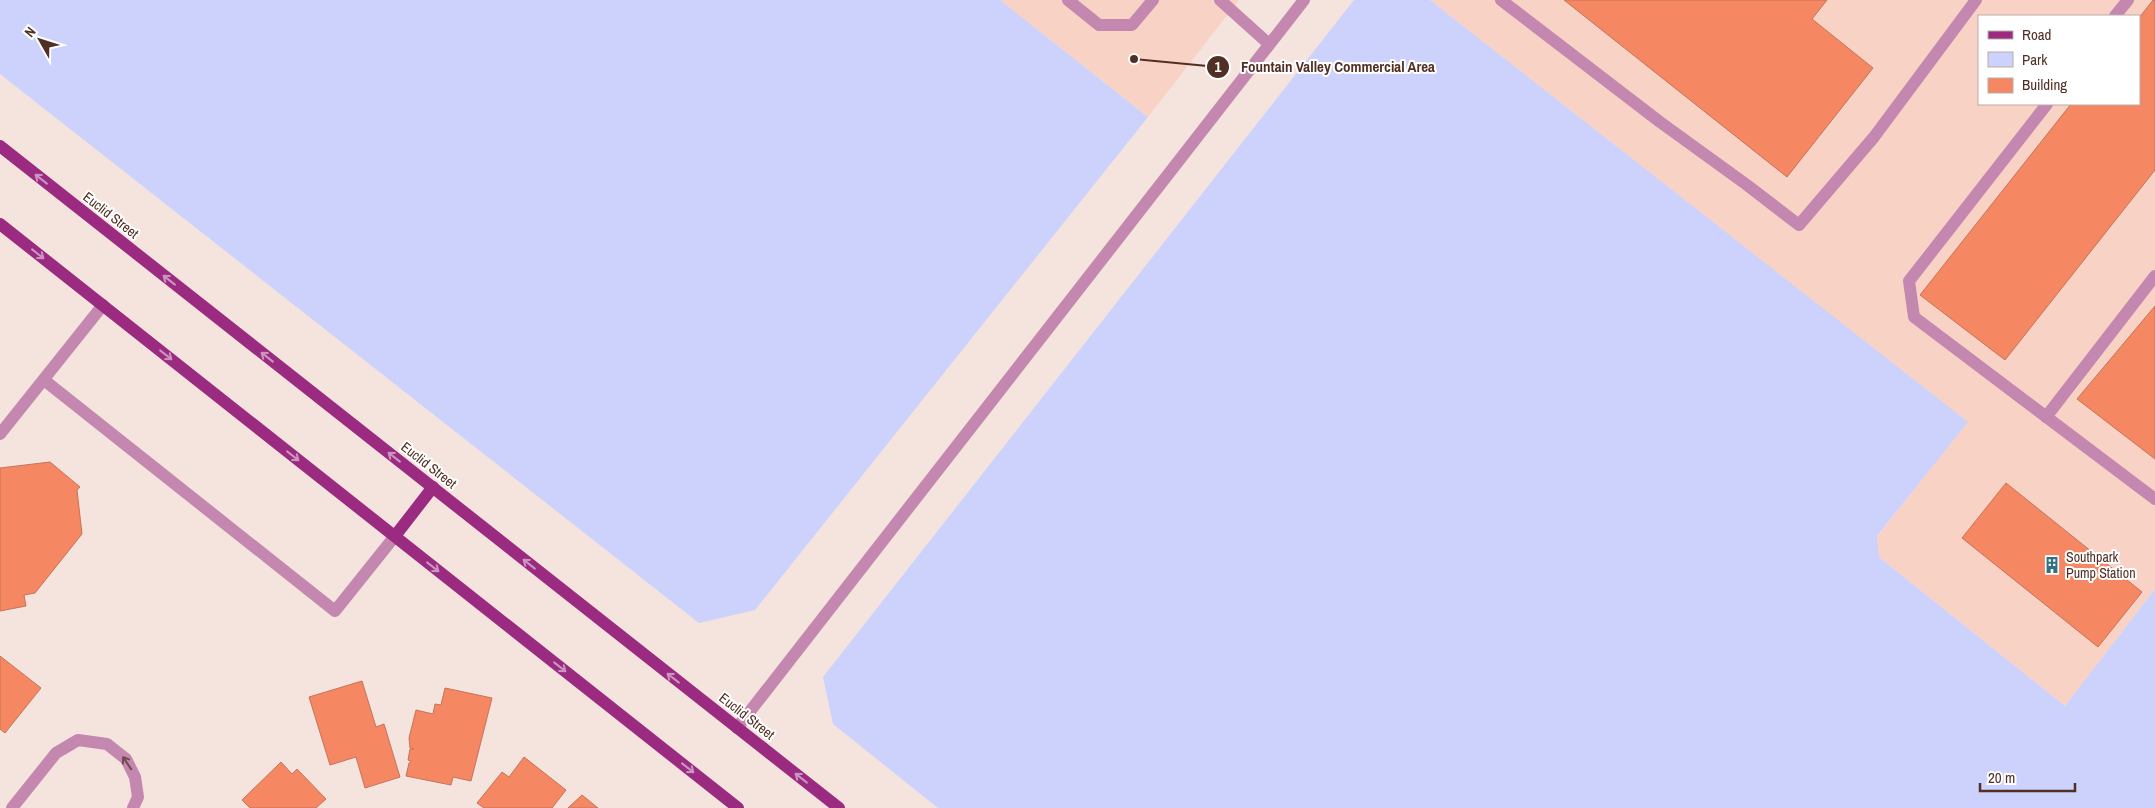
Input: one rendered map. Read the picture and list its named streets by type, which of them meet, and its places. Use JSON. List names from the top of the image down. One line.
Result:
{"streets":{"main road":["Euclid Street"]},"places":{"other":["Fountain Valley Commercial Area"],"building":["Southpark Pump Station"]},"legend":["Road","Park","Building"],"scale_bar":"20 m","north":"top left"}
